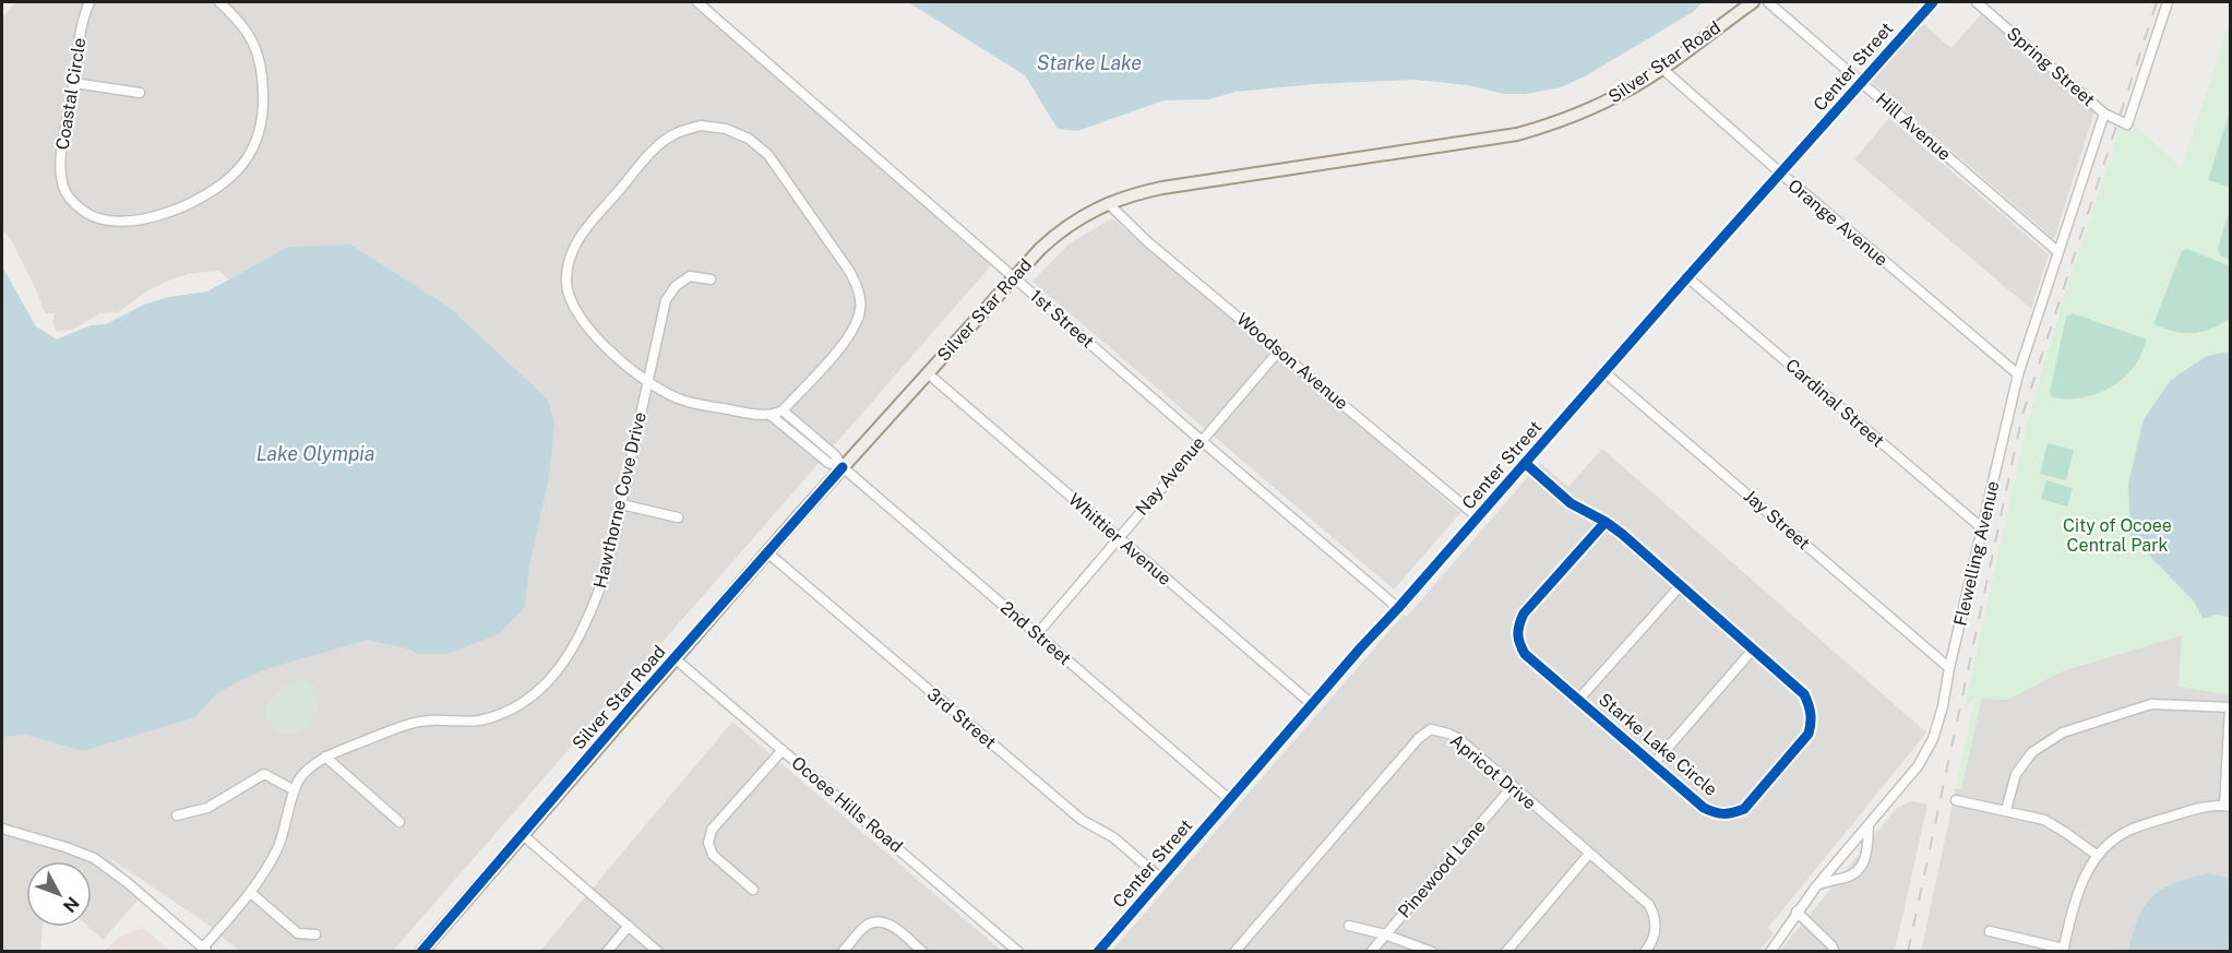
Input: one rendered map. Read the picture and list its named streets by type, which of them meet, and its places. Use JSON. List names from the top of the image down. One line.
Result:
{"streets":{"main road":["Silver Star Road"],"street":["Center Street","Spring Street","Coastal Circle","Hill Avenue","Orange Avenue","1st Street","Woodson Avenue","Cardinal Street","Nay Avenue","Hawthorne Cove Drive","Jay Street","Whittier Avenue","Flewelling Avenue","2nd Street","3rd Street","Starke Lake Circle","Apricot Drive","Ocoee Hills Road","Pinewood Lane"]},"crossings":[["Silver Star Road","Orange Avenue"],["Silver Star Road","1st Street"],["Silver Star Road","Woodson Avenue"],["Silver Star Road","Whittier Avenue"],["Silver Star Road","2nd Street"],["Silver Star Road","3rd Street"],["Silver Star Road","Ocoee Hills Road"],["Center Street","Hill Avenue"],["Center Street","Orange Avenue"],["Center Street","1st Street"],["Center Street","Woodson Avenue"],["Center Street","Cardinal Street"],["Center Street","Jay Street"],["Center Street","Whittier Avenue"],["Center Street","2nd Street"],["Center Street","3rd Street"],["Center Street","Starke Lake Circle"],["Spring Street","Flewelling Avenue"],["Hill Avenue","Flewelling Avenue"],["Orange Avenue","Flewelling Avenue"],["1st Street","Nay Avenue"],["Woodson Avenue","Nay Avenue"],["Cardinal Street","Flewelling Avenue"],["Nay Avenue","Whittier Avenue"],["Nay Avenue","2nd Street"],["Jay Street","Flewelling Avenue"],["Apricot Drive","Pinewood Lane"]],"water":["Starke Lake","Lake Olympia"],"parks":["City of Ocoee Central Park"],"north":"bottom right"}
